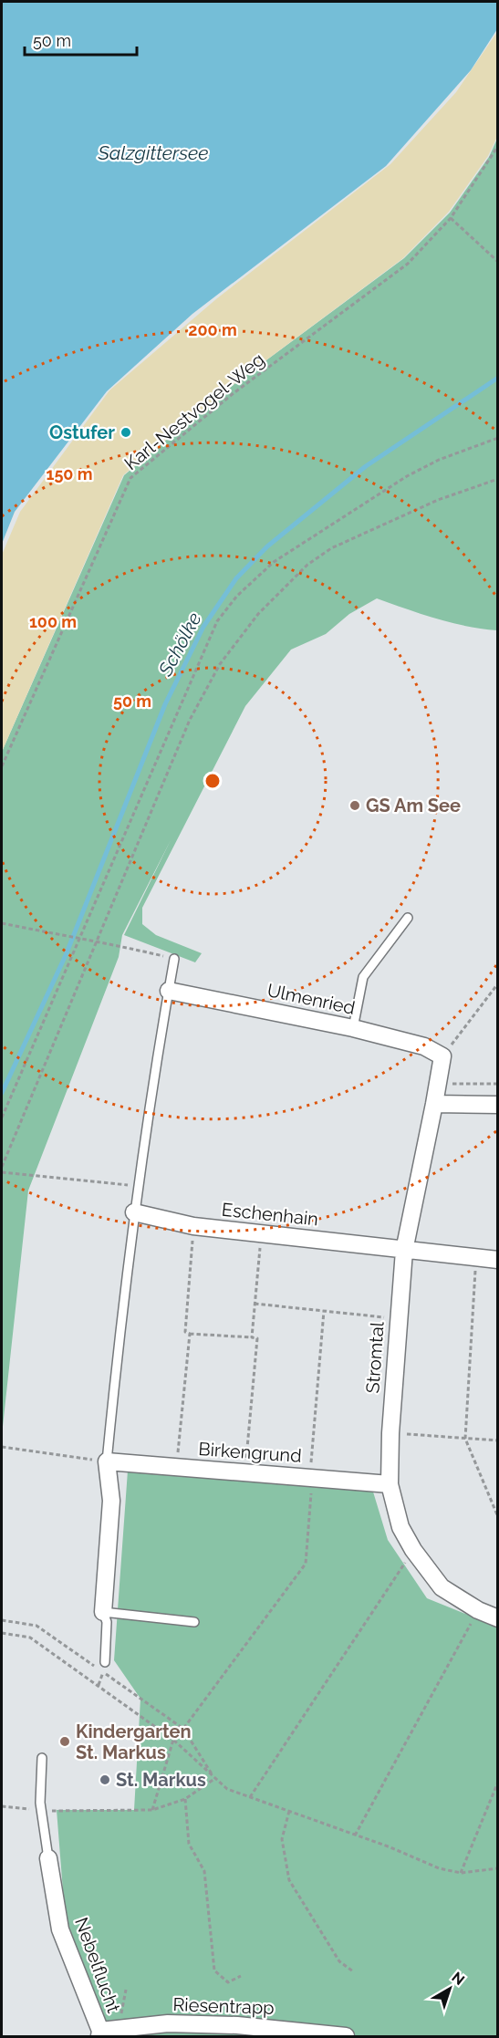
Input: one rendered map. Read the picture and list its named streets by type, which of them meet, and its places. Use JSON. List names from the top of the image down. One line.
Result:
{"streets":{"street":["Ulmenried","Eschenhain","Stromtal","Birkengrund","Nebelflucht","Riesentrapp"],"path":["Karl-Nestvogel-Weg"]},"crossings":[["Ulmenried","Stromtal"],["Eschenhain","Stromtal"],["Stromtal","Birkengrund"],["Nebelflucht","Riesentrapp"]],"water":["Salzgittersee","Schölke"],"places":["Ostufer","GS Am See","Kindergarten St. Markus","St. Markus"],"scale_bar":"50 m","north":"top right","rings":["200 m","150 m","100 m","50 m"]}
